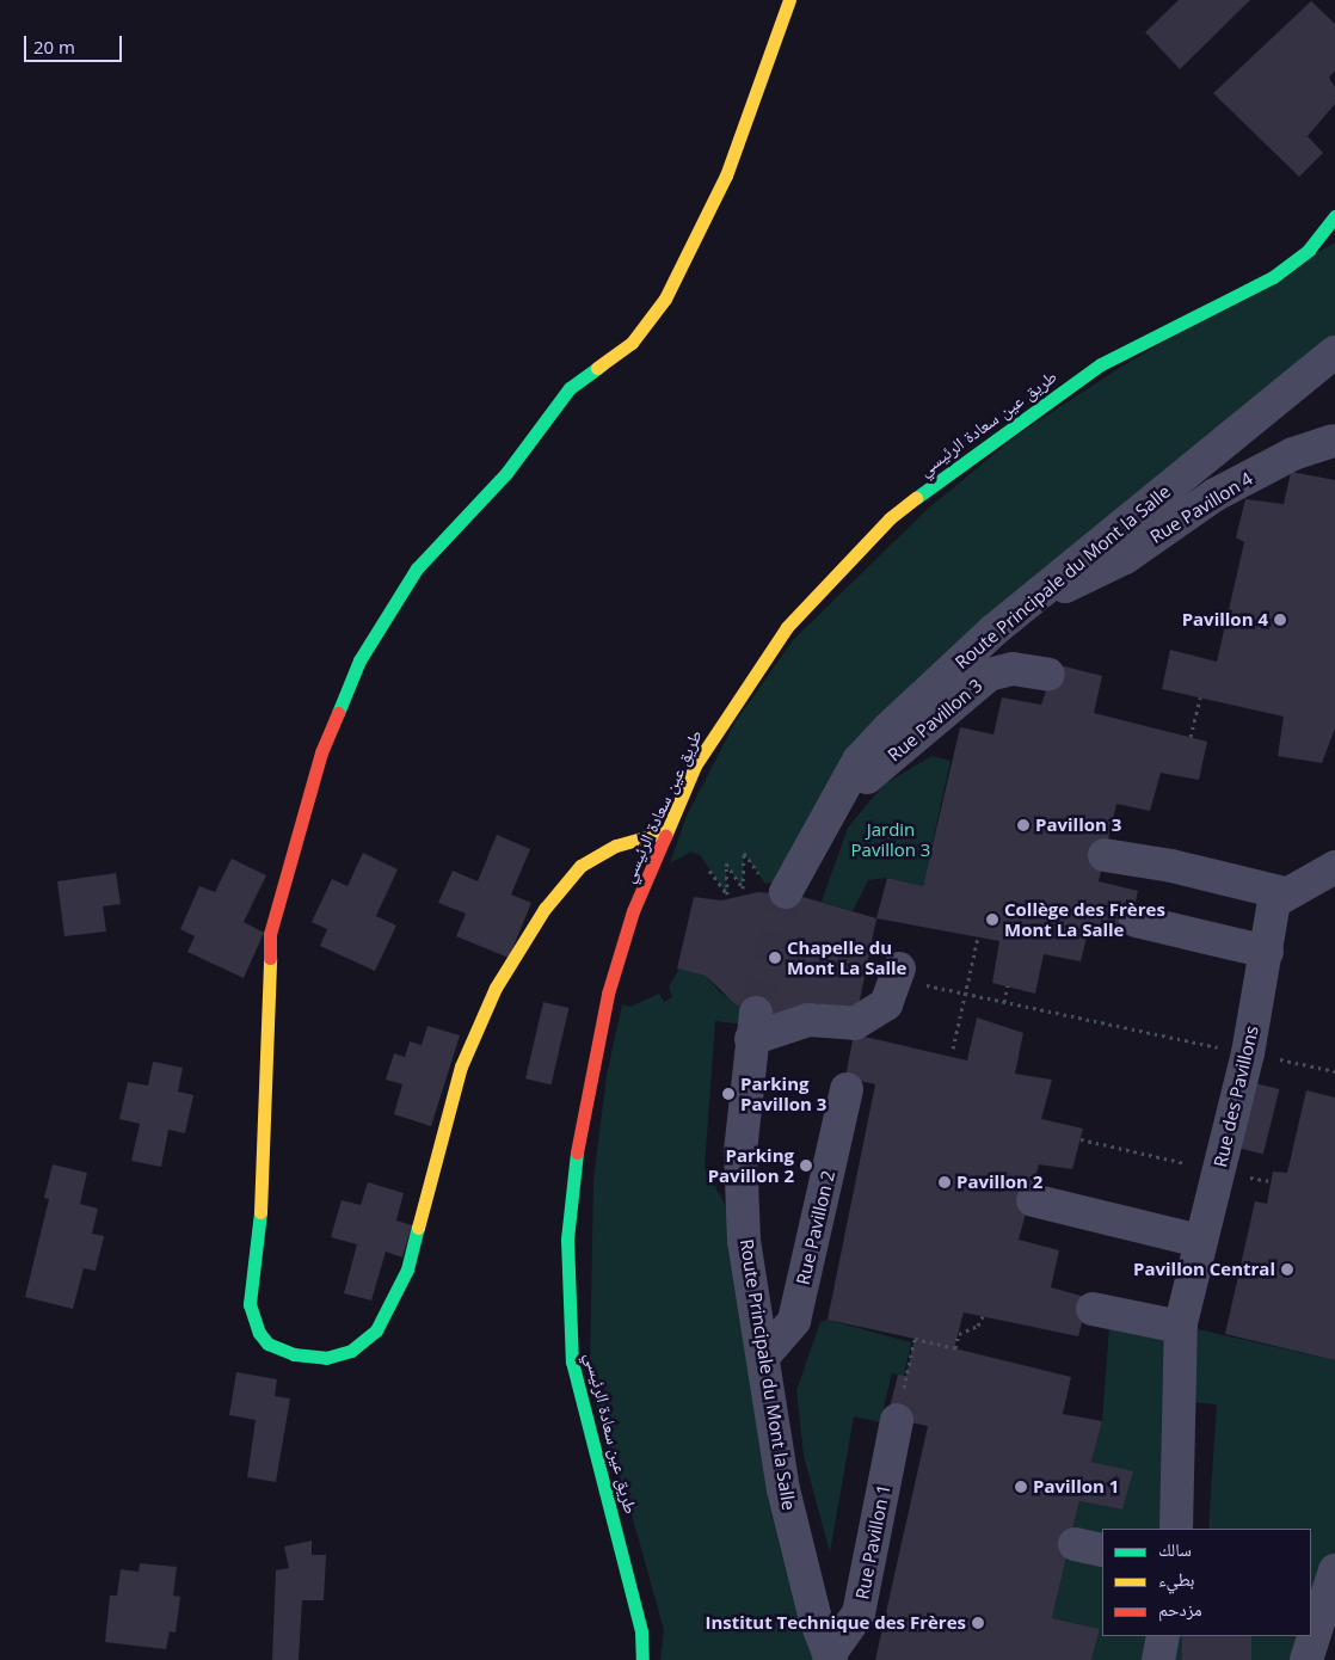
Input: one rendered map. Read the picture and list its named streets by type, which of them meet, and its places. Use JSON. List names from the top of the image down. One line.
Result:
{"streets":{"street":["طريق عين سعادة الرئيسي","Rue Pavillon 4","Route Principale du Mont la Salle","Rue Pavillon 3","Rue des Pavillons","Rue Pavillon 2","Rue Pavillon 1"]},"crossings":[["Rue Pavillon 4","Route Principale du Mont la Salle"],["Route Principale du Mont la Salle","Rue Pavillon 3"],["Route Principale du Mont la Salle","Rue Pavillon 2"],["Route Principale du Mont la Salle","Rue Pavillon 1"]],"parks":["Jardin Pavillon 3"],"places":["Pavillon 4","Pavillon 3","Collège des Frères Mont La Salle","Chapelle du Mont La Salle","Parking Pavillon 3","Parking Pavillon 2","Pavillon 2","Pavillon Central","Pavillon 1","Institut Technique des Frères"],"legend":["سالك","بطيء","مزدحم"],"scale_bar":"20 m"}
